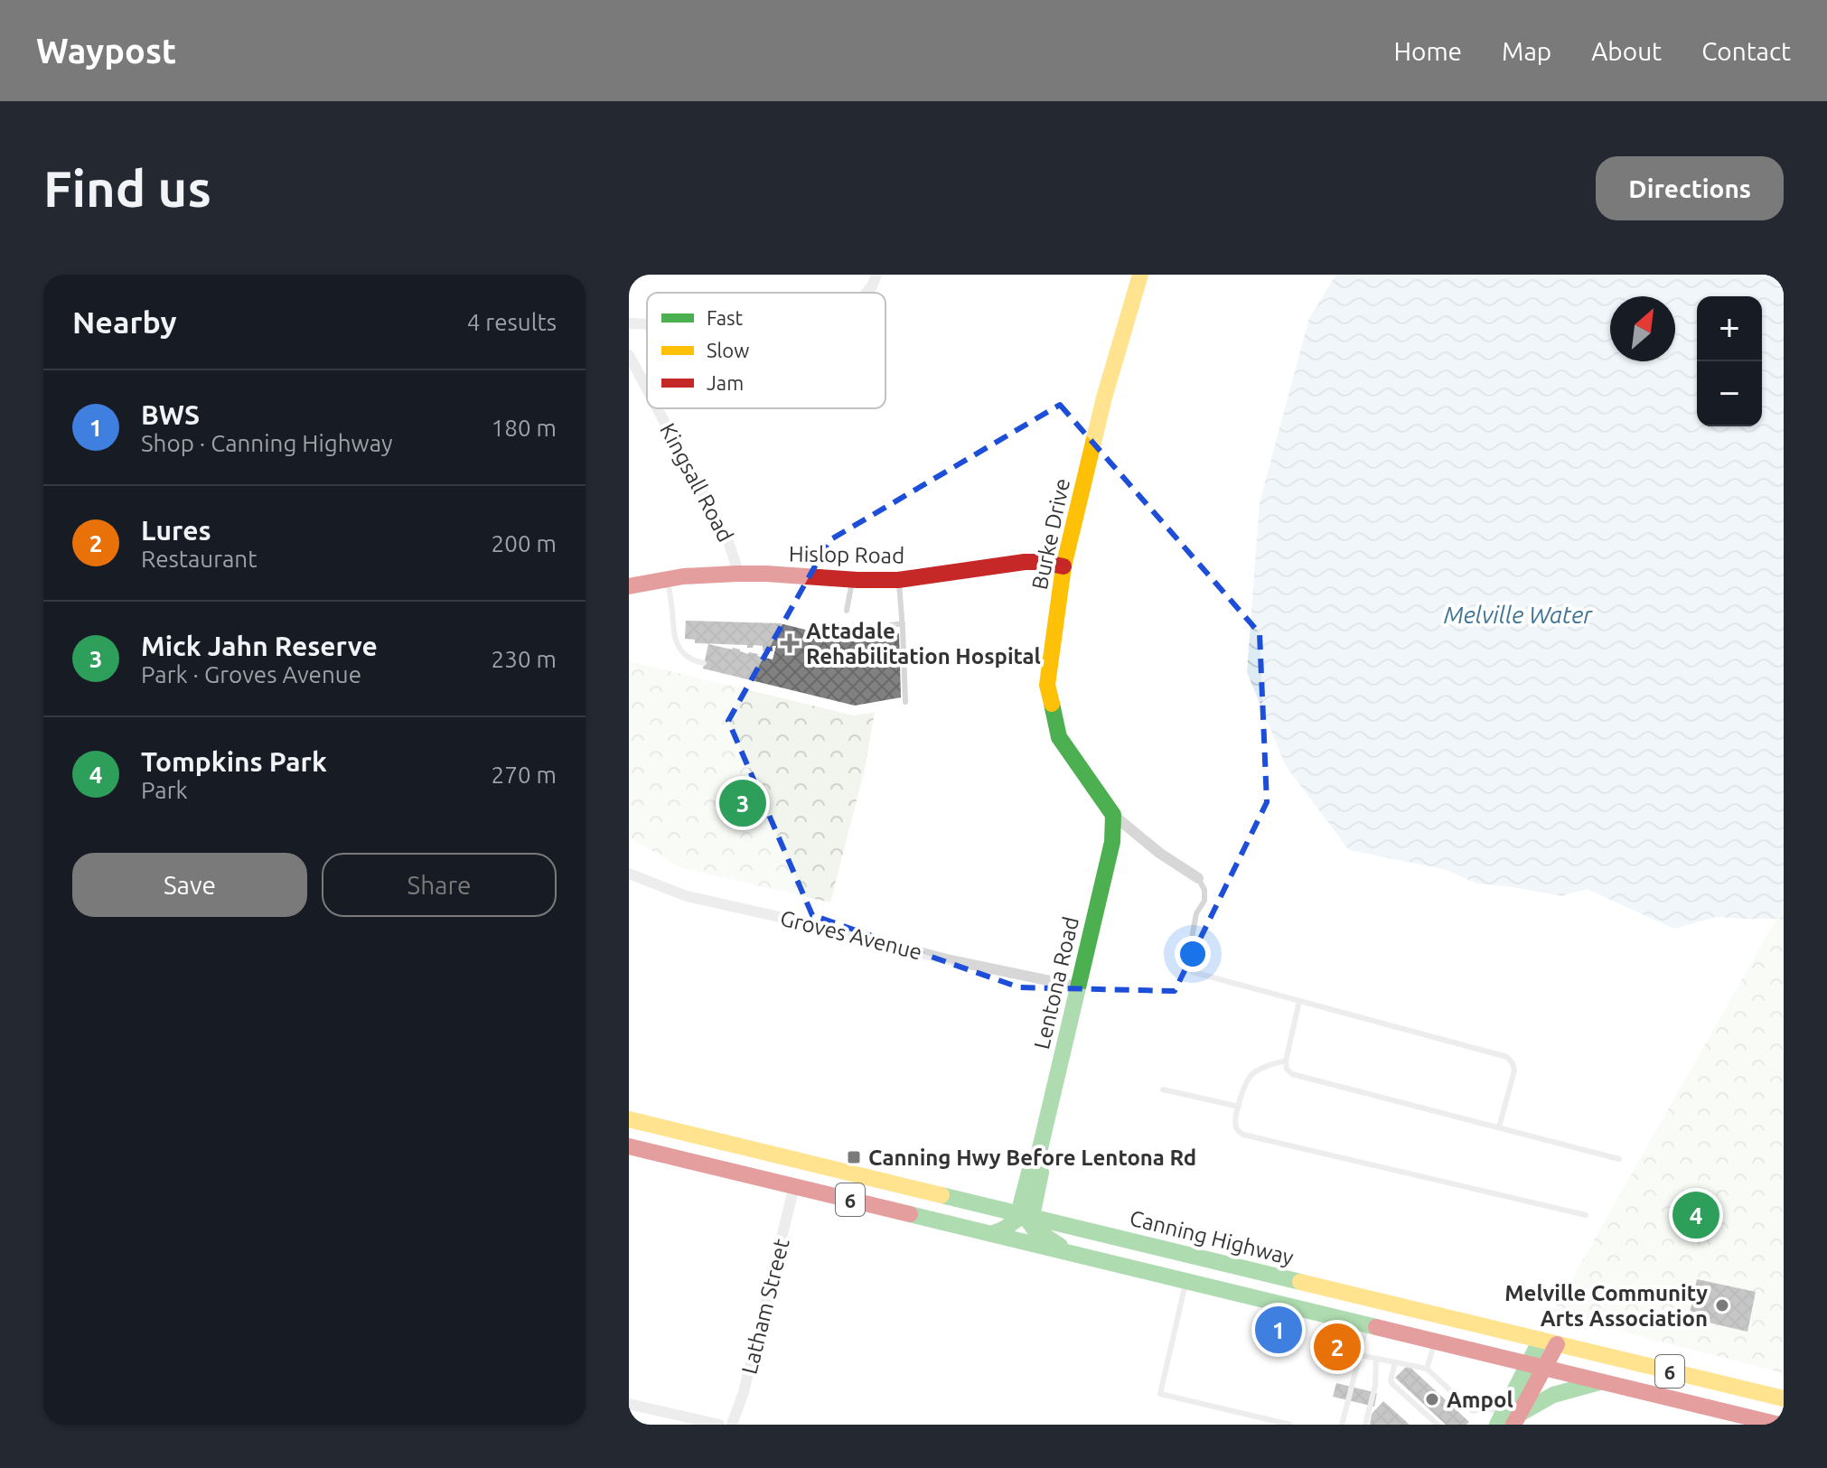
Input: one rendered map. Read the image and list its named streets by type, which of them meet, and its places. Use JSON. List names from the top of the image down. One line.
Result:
{"streets":{"main road":["Burke Drive","Hislop Road","Lentona Road","6","Canning Highway"],"street":["Kingsall Road","Groves Avenue","Latham Street"]},"crossings":[["Kingsall Road","Hislop Road"],["Burke Drive","Hislop Road"],["Burke Drive","Lentona Road"],["Groves Avenue","Lentona Road"],["Lentona Road","Canning Highway"],["6","Latham Street"]],"water":["Melville Water"],"places":{"health":["Attadale Rehabilitation Hospital"],"transit":["Canning Hwy Before Lentona Rd"],"other":["Melville Community Arts Association","Ampol"]},"legend":["Fast","Slow","Jam"],"north":"top right","page":{"header":"Waypost","nav":["Home","Map","About","Contact"],"buttons":["Directions",["Save","Share"]],"title":"Find us","heading":["Nearby","4 results"],"map_buttons":["+","−"],"list":[{"mark":"1","name":"BWS","note":"Shop · Canning Highway","value":"180 m"},{"mark":"2","name":"Lures","note":"Restaurant","value":"200 m"},{"mark":"3","name":"Mick Jahn Reserve","note":"Park · Groves Avenue","value":"230 m"},{"mark":"4","name":"Tompkins Park","note":"Park","value":"270 m"}],"pins":["3","4","1","2"]}}
